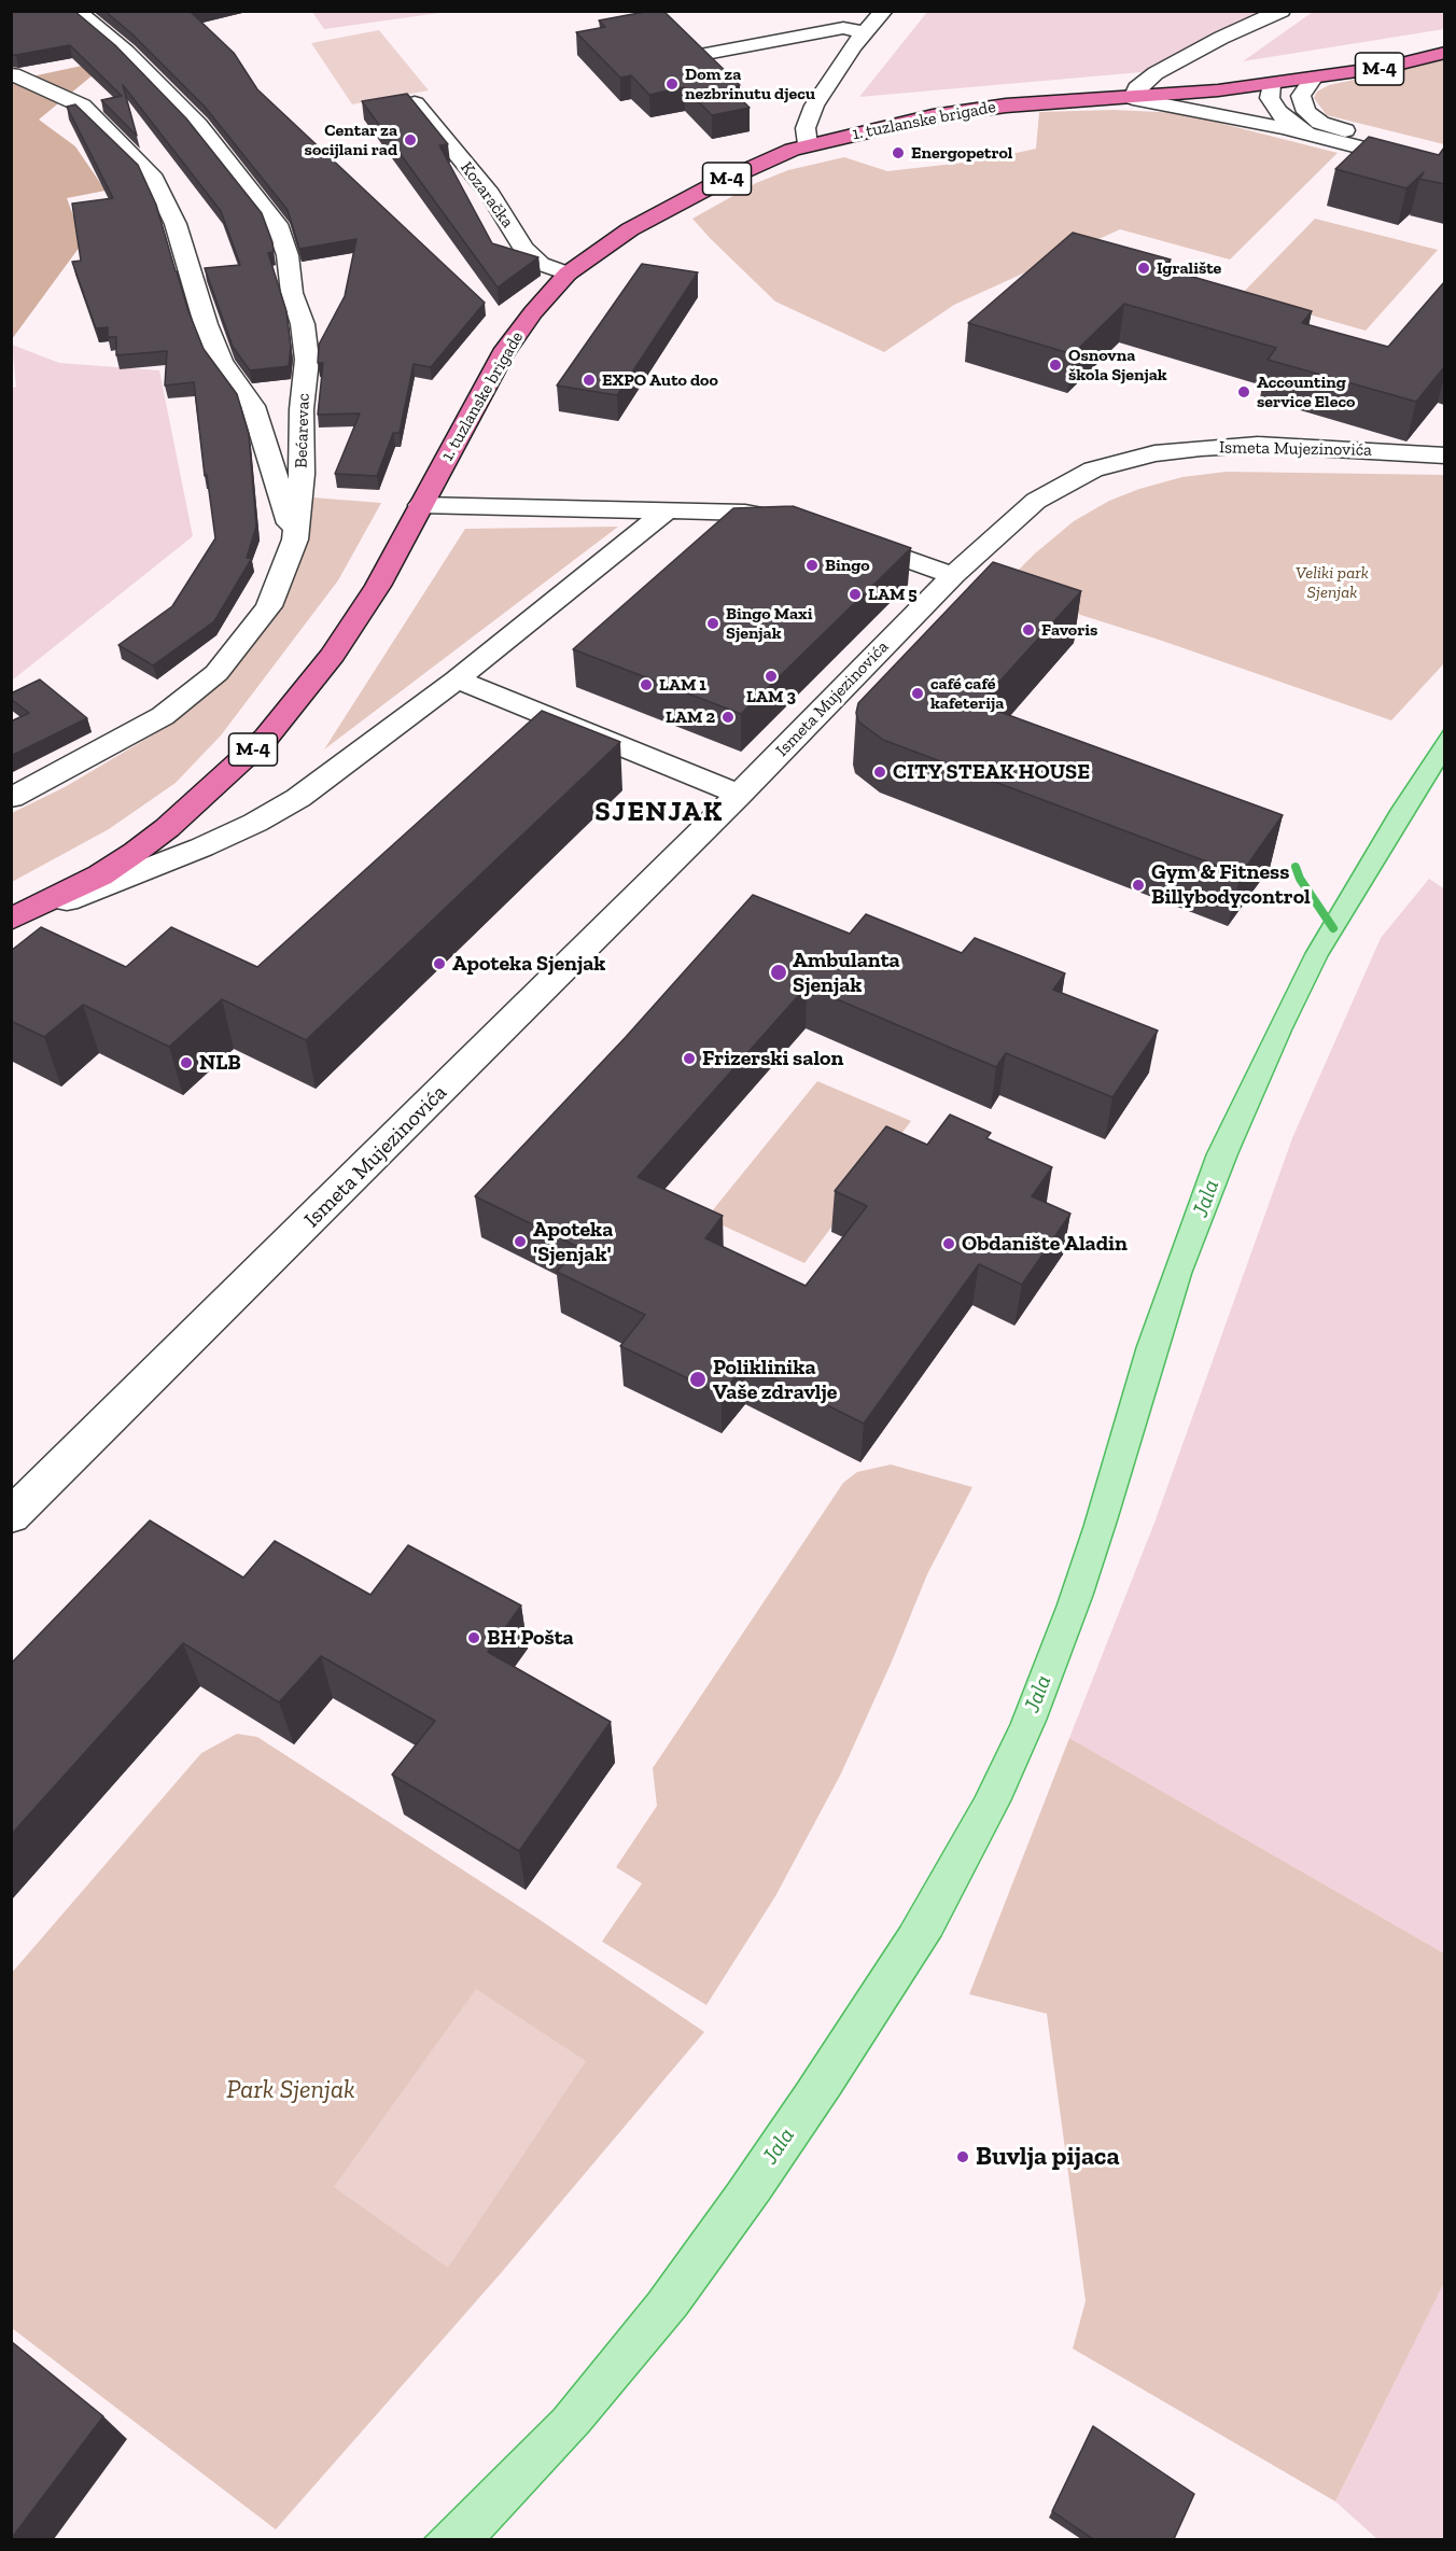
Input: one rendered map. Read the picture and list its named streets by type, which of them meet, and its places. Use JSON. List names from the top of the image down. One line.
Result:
{"streets":{"main road":["M-4","1. tuzlanske brigade"],"street":["Kozaračka","Bećarevac","Ismeta Mujezinovića"]},"crossings":[["1. tuzlanske brigade","Kozaračka"]],"districts":["SJENJAK"],"water":["Jala"],"parks":["Veliki park Sjenjak","Park Sjenjak"],"places":["Dom za nezbrinutu djecu","Centar za socijlani rad","Energopetrol","Igralište","Osnovna škola Sjenjak","EXPO Auto doo","Accounting service Eleco","Bingo","LAM 5","Bingo Maxi Sjenjak","Favoris","LAM 3","LAM 1","café café kafeterija","LAM 2","CITY STEAK HOUSE","Gym & Fitness Billybodycontrol","Apoteka Sjenjak","Ambulanta Sjenjak","Frizerski salon","NLB","Apoteka 'Sjenjak'","Obdanište Aladin","Poliklinika Vaše zdravlje","BH Pošta","Buvlja pijaca"]}
